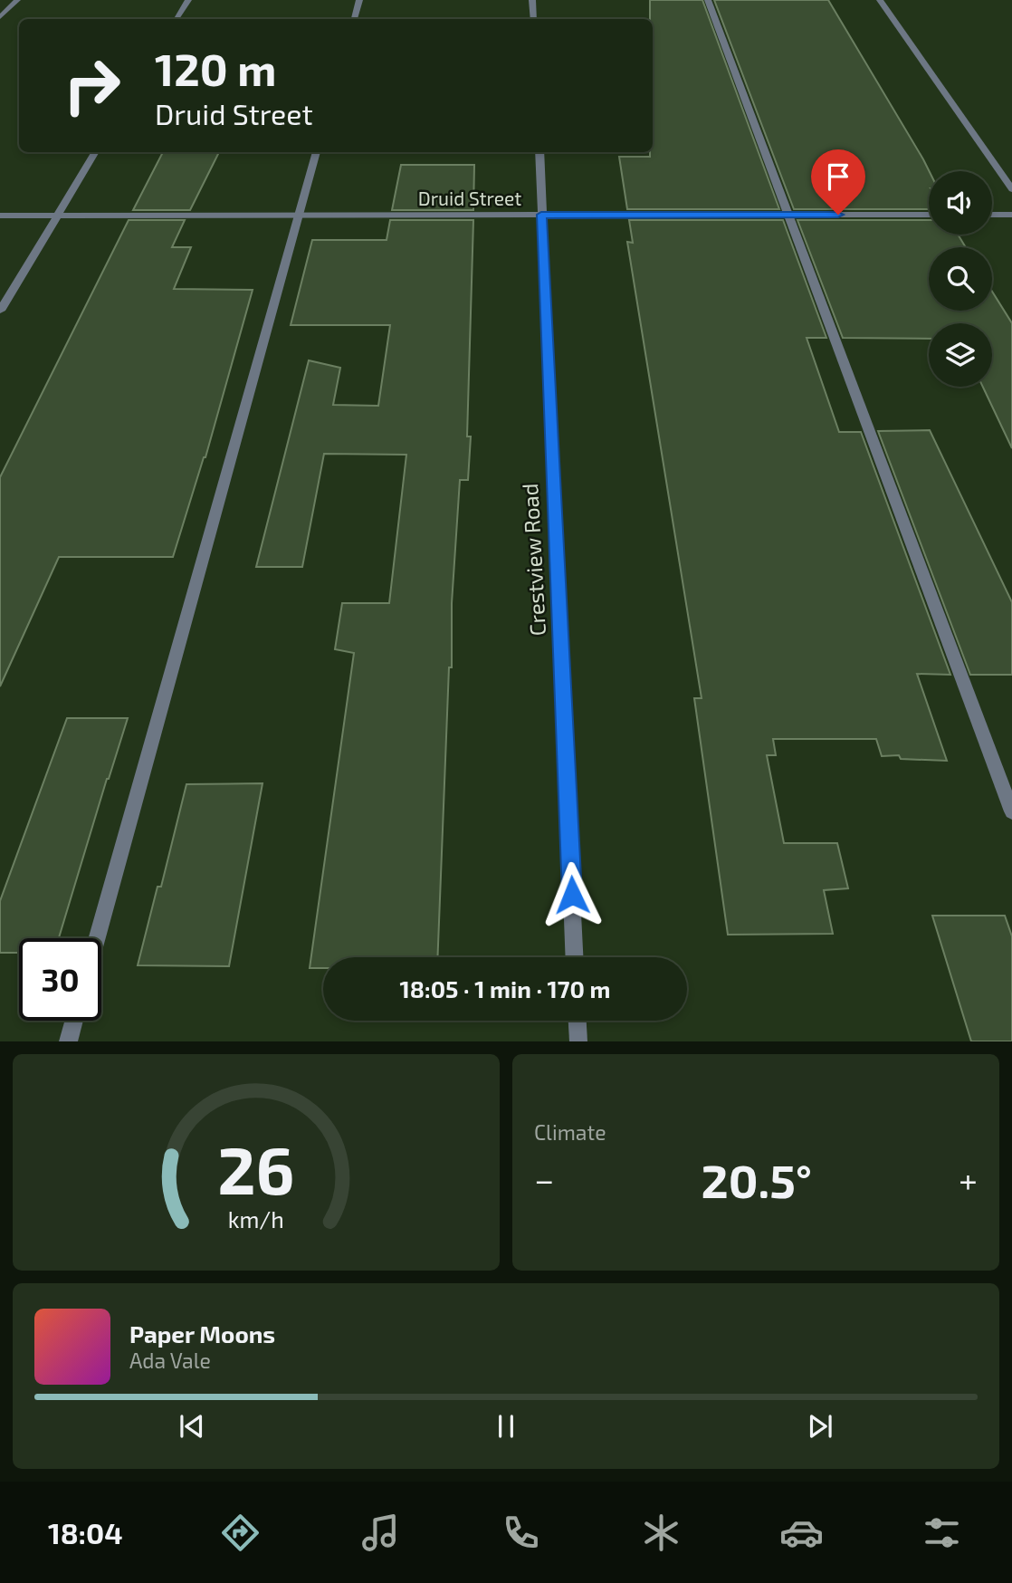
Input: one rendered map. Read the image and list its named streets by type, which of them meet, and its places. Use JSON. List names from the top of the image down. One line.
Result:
{"streets":{"street":["Druid Street","Crestview Road"]},"crossings":[["Druid Street","Crestview Road"]],"page":{"turn":["120 m","Druid Street"],"limit":"30","trip":"18:05 · 1 min · 170 m","tile":"Climate","heat":["−","20.5°","+"],"song":["Paper Moons","Ada Vale"],"tabs":"18:04","gauge":["26","km/h"]}}
